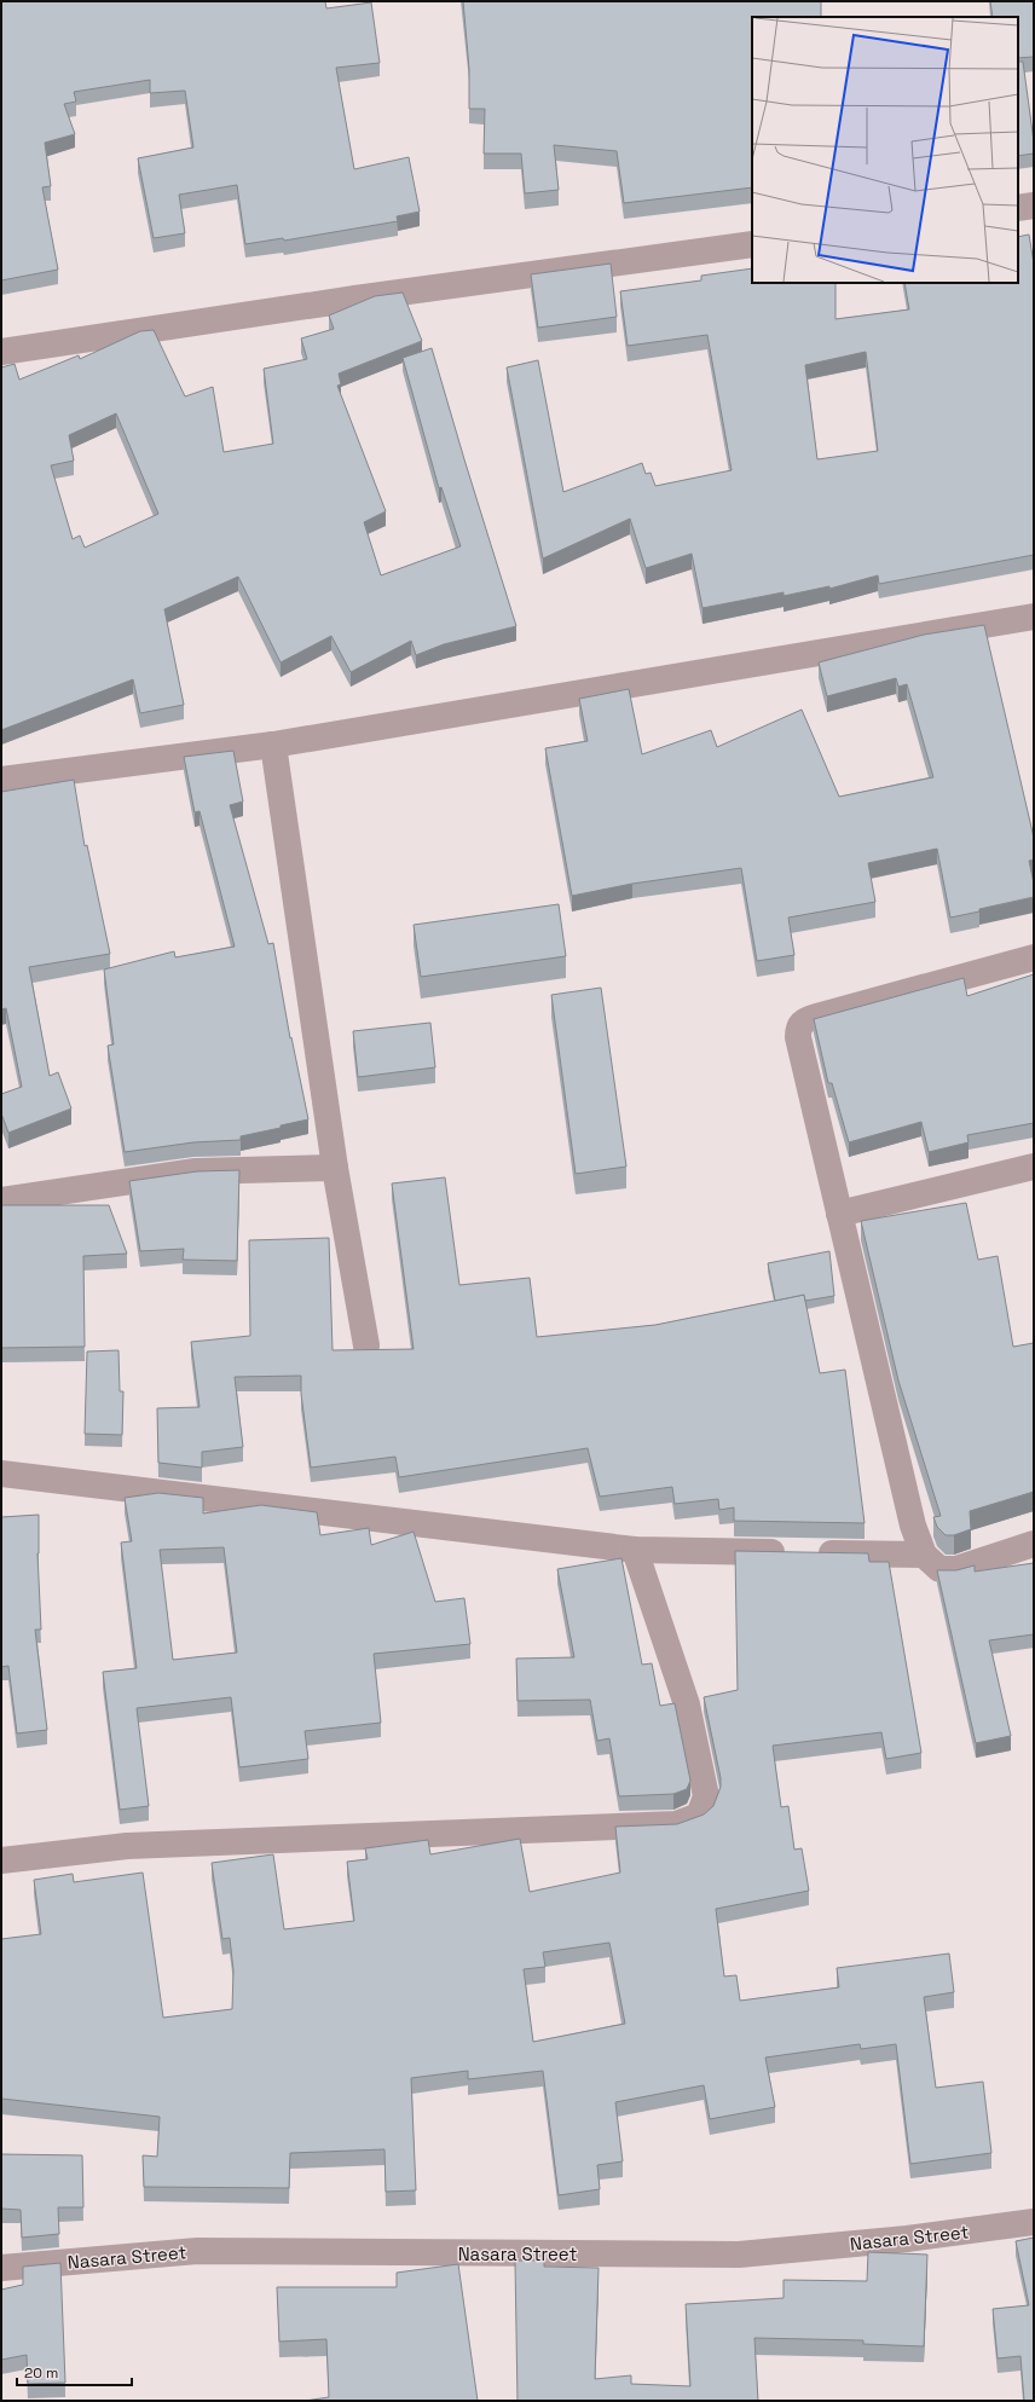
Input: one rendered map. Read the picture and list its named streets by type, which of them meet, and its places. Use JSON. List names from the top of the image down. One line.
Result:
{"streets":{"street":["Nasara Street"]},"scale_bar":"20 m"}
